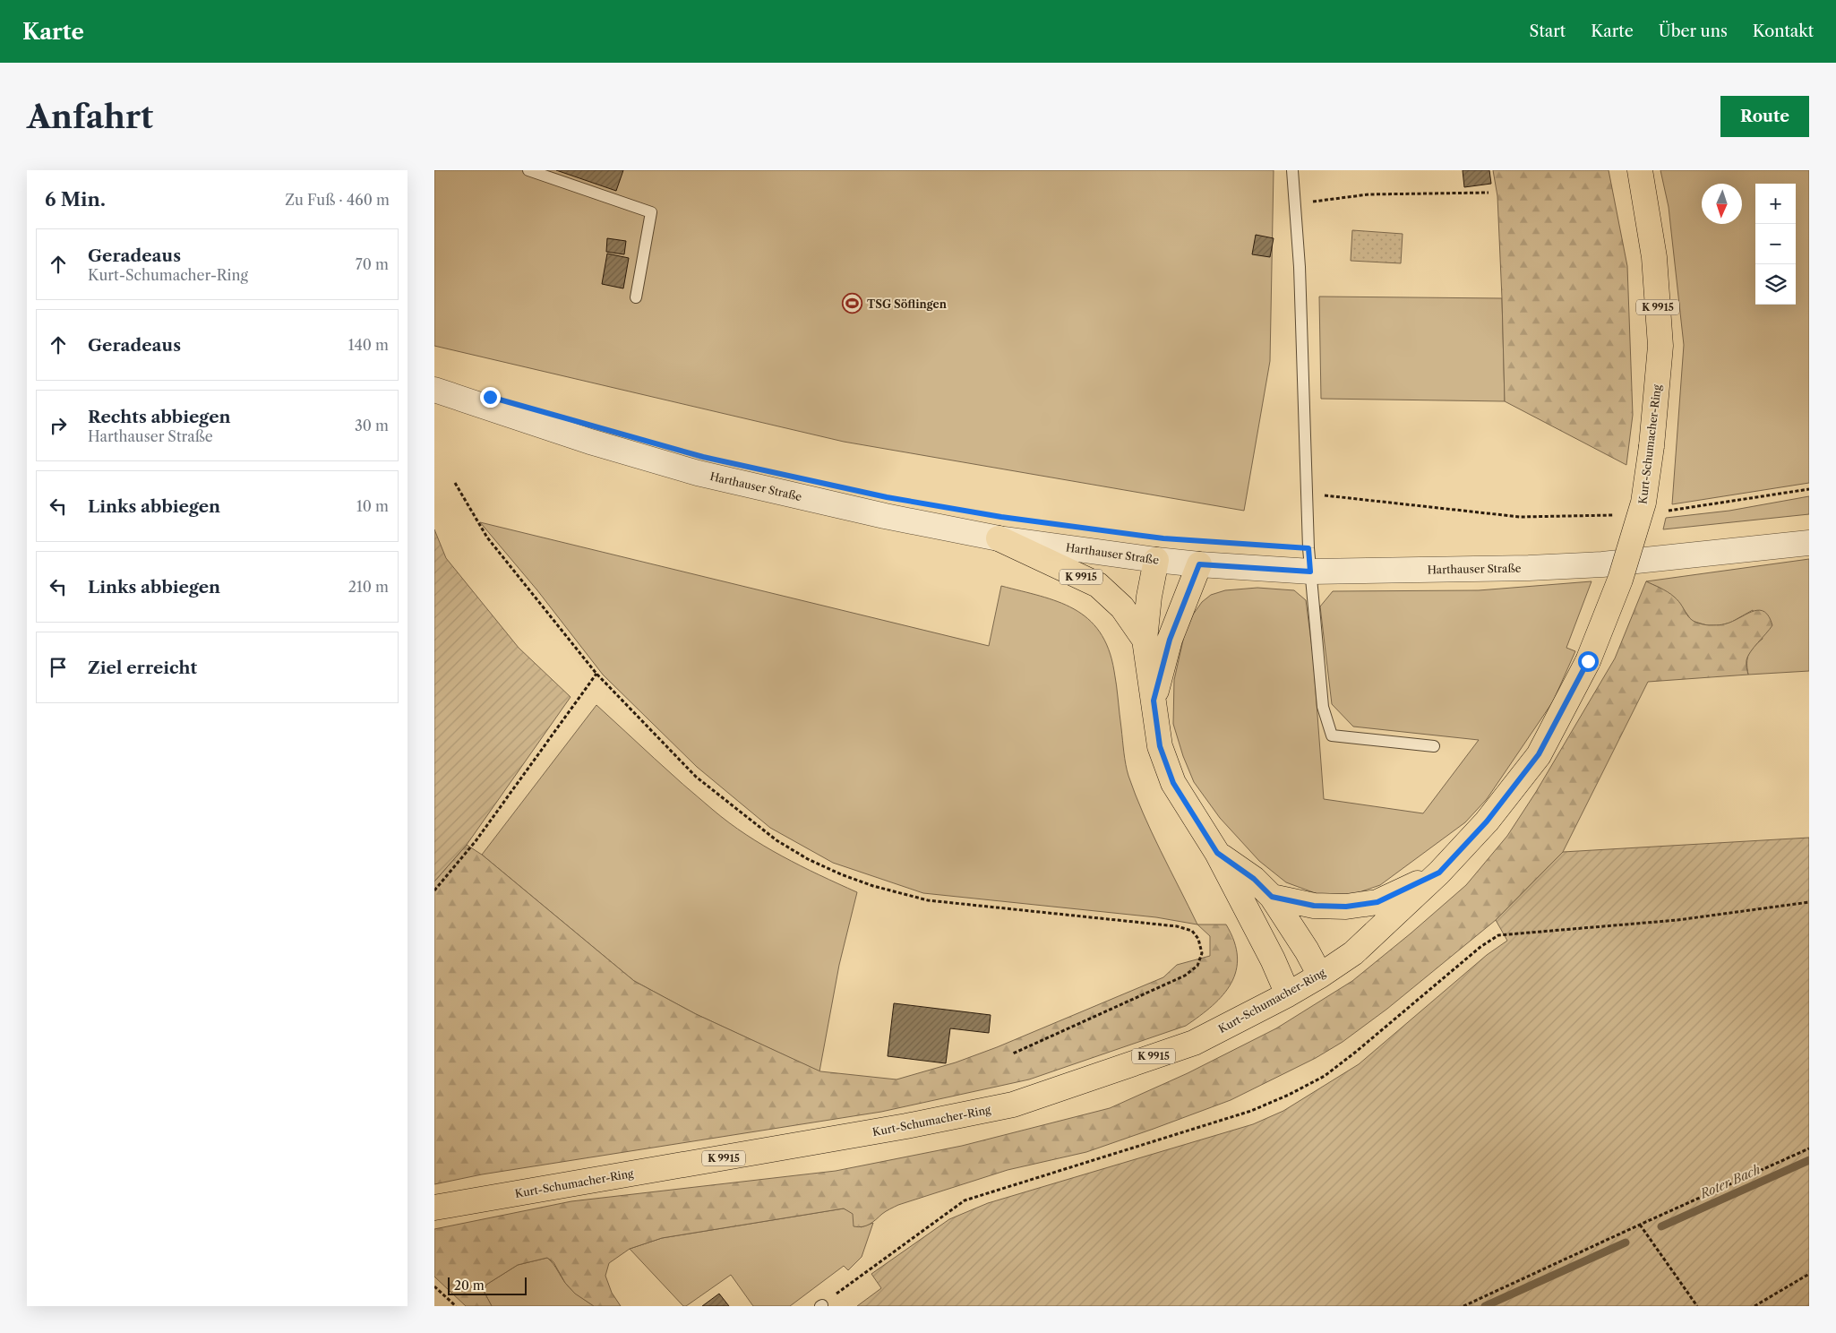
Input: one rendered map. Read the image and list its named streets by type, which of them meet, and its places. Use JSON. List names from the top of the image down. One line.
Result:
{"streets":{"main road":["K 9915","Kurt-Schumacher-Ring"],"street":["Harthauser Straße"]},"crossings":[["K 9915","Kurt-Schumacher-Ring"],["K 9915","Harthauser Straße"]],"water":["Roter Bach"],"places":{"sports":["TSG Söflingen"]},"scale_bar":"20 m","north":"bottom","page":{"header":"Karte","nav":["Start","Karte","Über uns","Kontakt"],"buttons":"Route","title":"Anfahrt","heading":["6 Min.","Zu Fuß · 460 m"],"map_buttons":["+","−"],"list":[["Geradeaus","Kurt-Schumacher-Ring","70 m"],["Geradeaus","140 m"],["Rechts abbiegen","Harthauser Straße","30 m"],["Links abbiegen","10 m"],["Links abbiegen","210 m"],"Ziel erreicht"],"scale":"20 m"}}
